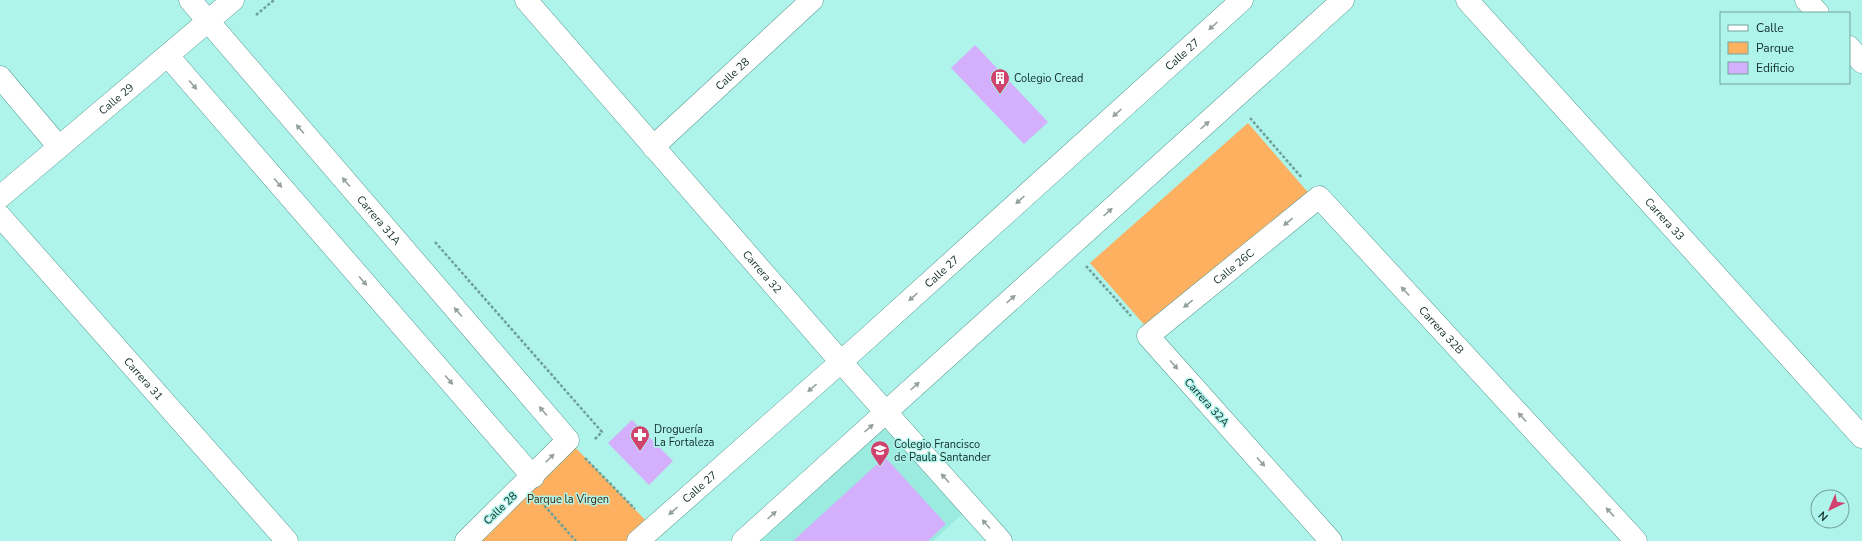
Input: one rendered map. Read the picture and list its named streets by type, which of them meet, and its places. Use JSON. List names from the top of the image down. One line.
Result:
{"streets":{"street":["Calle 27","Calle 28","Calle 29","Carrera 33","Carrera 31A","Calle 26C","Carrera 32","Carrera 32B","Carrera 31","Carrera 32A"]},"crossings":[["Calle 27","Carrera 32"],["Calle 28","Carrera 31A"],["Calle 28","Carrera 32"],["Calle 29","Carrera 31A"],["Calle 26C","Carrera 32B"],["Calle 26C","Carrera 32A"]],"one_way":["Carrera 32B","Carrera 32A"],"parks":["Parque la Virgen"],"places":{"building":["Colegio Cread"],"pharmacy":["Droguería La Fortaleza"],"school or university":["Colegio Francisco de Paula Santander"]},"legend":["Calle","Parque","Edificio"],"north":"bottom left"}
